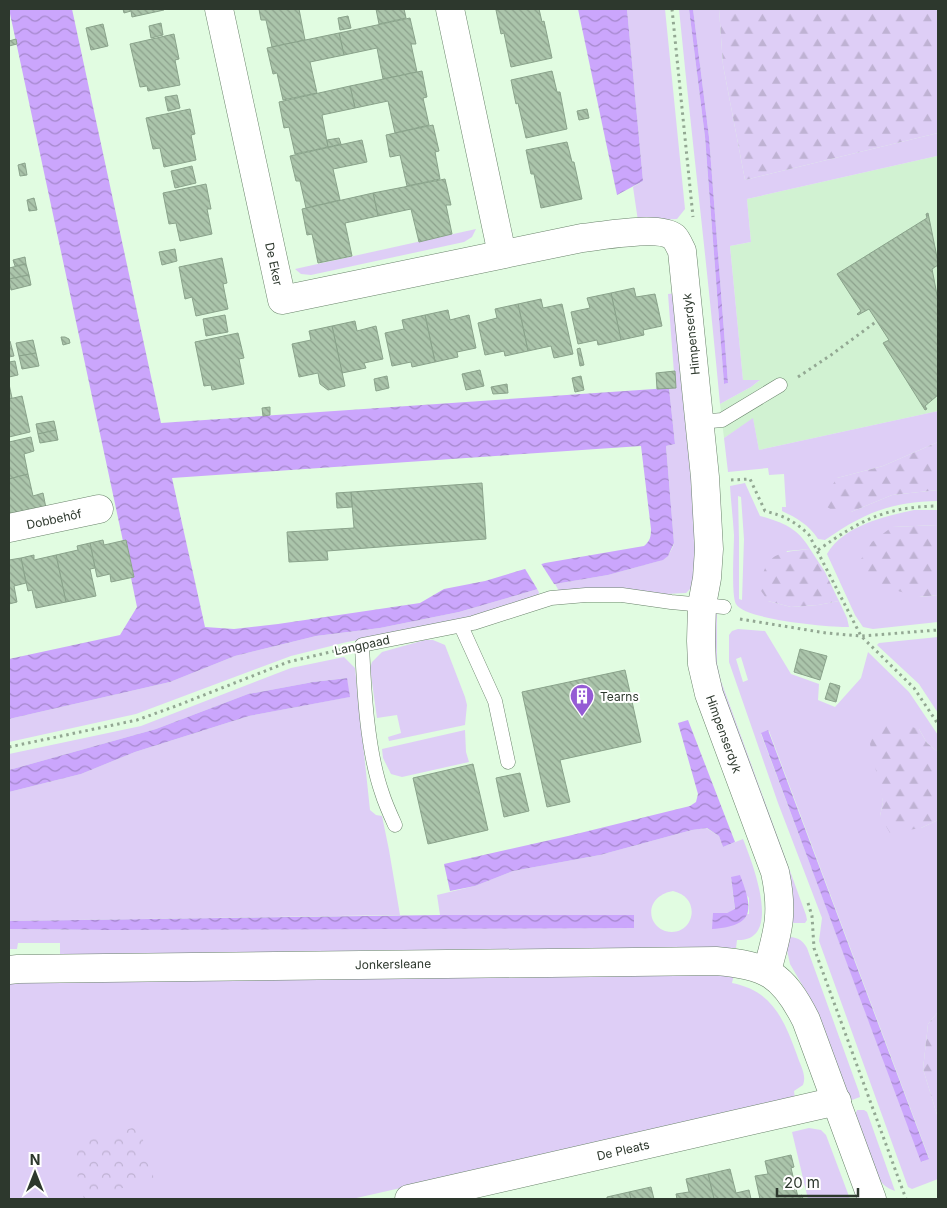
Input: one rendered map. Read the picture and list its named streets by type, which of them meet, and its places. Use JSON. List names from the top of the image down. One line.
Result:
{"streets":{"street":["De Eker","Himpenserdyk","Dobbehôf","Jonkersleane","De Pleats"],"lane":["Langpaad"]},"crossings":[["De Eker","Himpenserdyk"],["Himpenserdyk","Langpaad"],["Himpenserdyk","Jonkersleane"]],"places":{"building":["Tearns"]},"scale_bar":"20 m","north":"top"}
